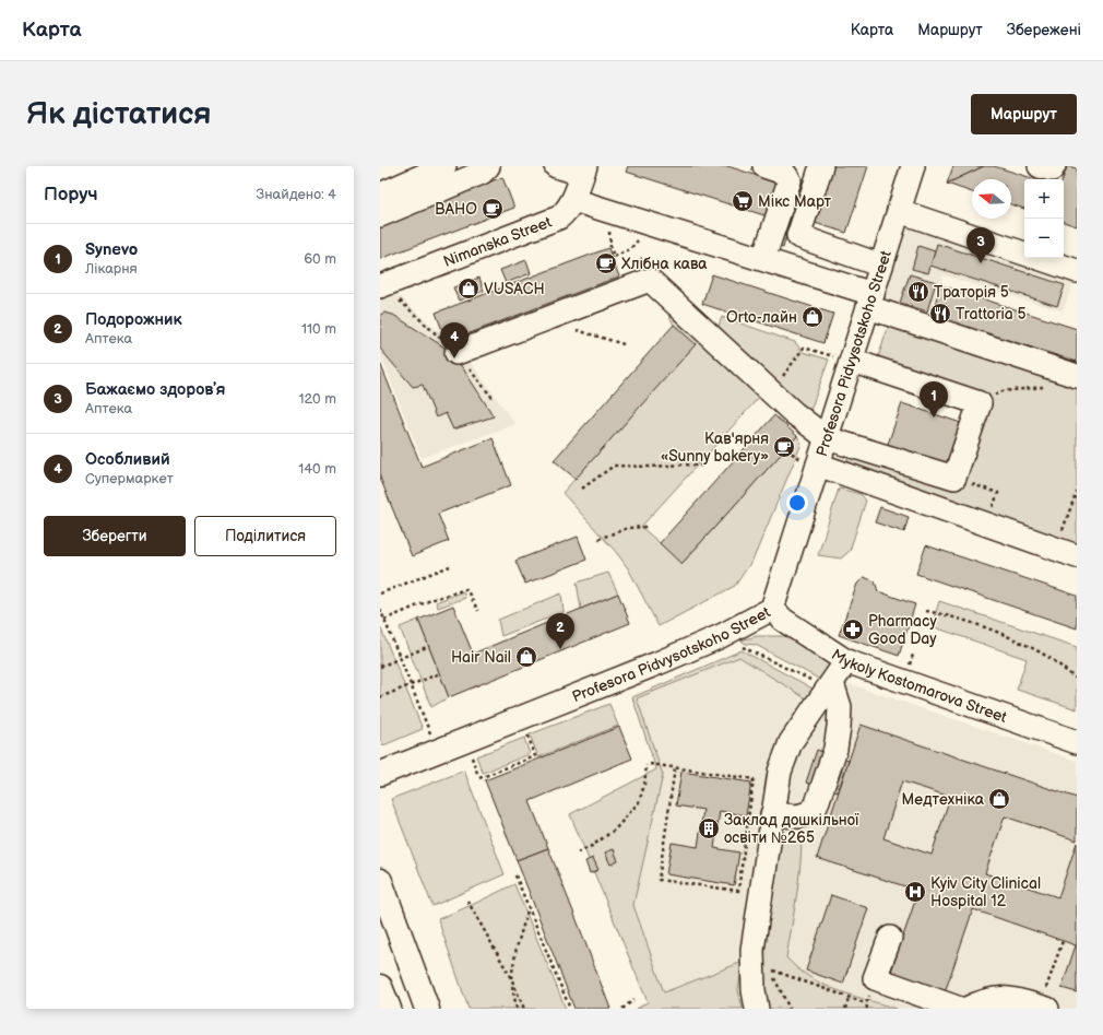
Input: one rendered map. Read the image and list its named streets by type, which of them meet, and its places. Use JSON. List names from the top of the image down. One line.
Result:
{"streets":{"street":["Nimanska Street","Profesora Pidvysotskoho Street","Mykoly Kostomarova Street"]},"crossings":[["Profesora Pidvysotskoho Street","Mykoly Kostomarova Street"]],"places":{"supermarket":["Мікс Март"],"cafe":["BAHO","Хлібна кава","Кав'ярня «Sunny bakery»"],"shop":["VUSACH","Orto-лайн","Hair Nail","Медтехніка"],"restaurant":["Траторія 5","Trattoria 5"],"pharmacy":["Pharmacy Good Day"],"building":["Заклад дошкільної освіти №265"],"hospital":["Kyiv City Clinical Hospital 12"]},"north":"left","page":{"header":"Карта","nav":["Карта","Маршрут","Збережені"],"buttons":["Маршрут",["Зберегти","Поділитися"]],"title":"Як дістатися","heading":["Поруч","Знайдено: 4"],"map_buttons":["+","−"],"list":[{"mark":"1","name":"Synevo","note":"Лікарня","value":"60 m"},{"mark":"2","name":"Подорожник","note":"Аптека","value":"110 m"},{"mark":"3","name":"Бажаємо здоровʼя","note":"Аптека","value":"120 m"},{"mark":"4","name":"Особливий","note":"Супермаркет","value":"140 m"}],"pins":["3","4","1","2"]}}
